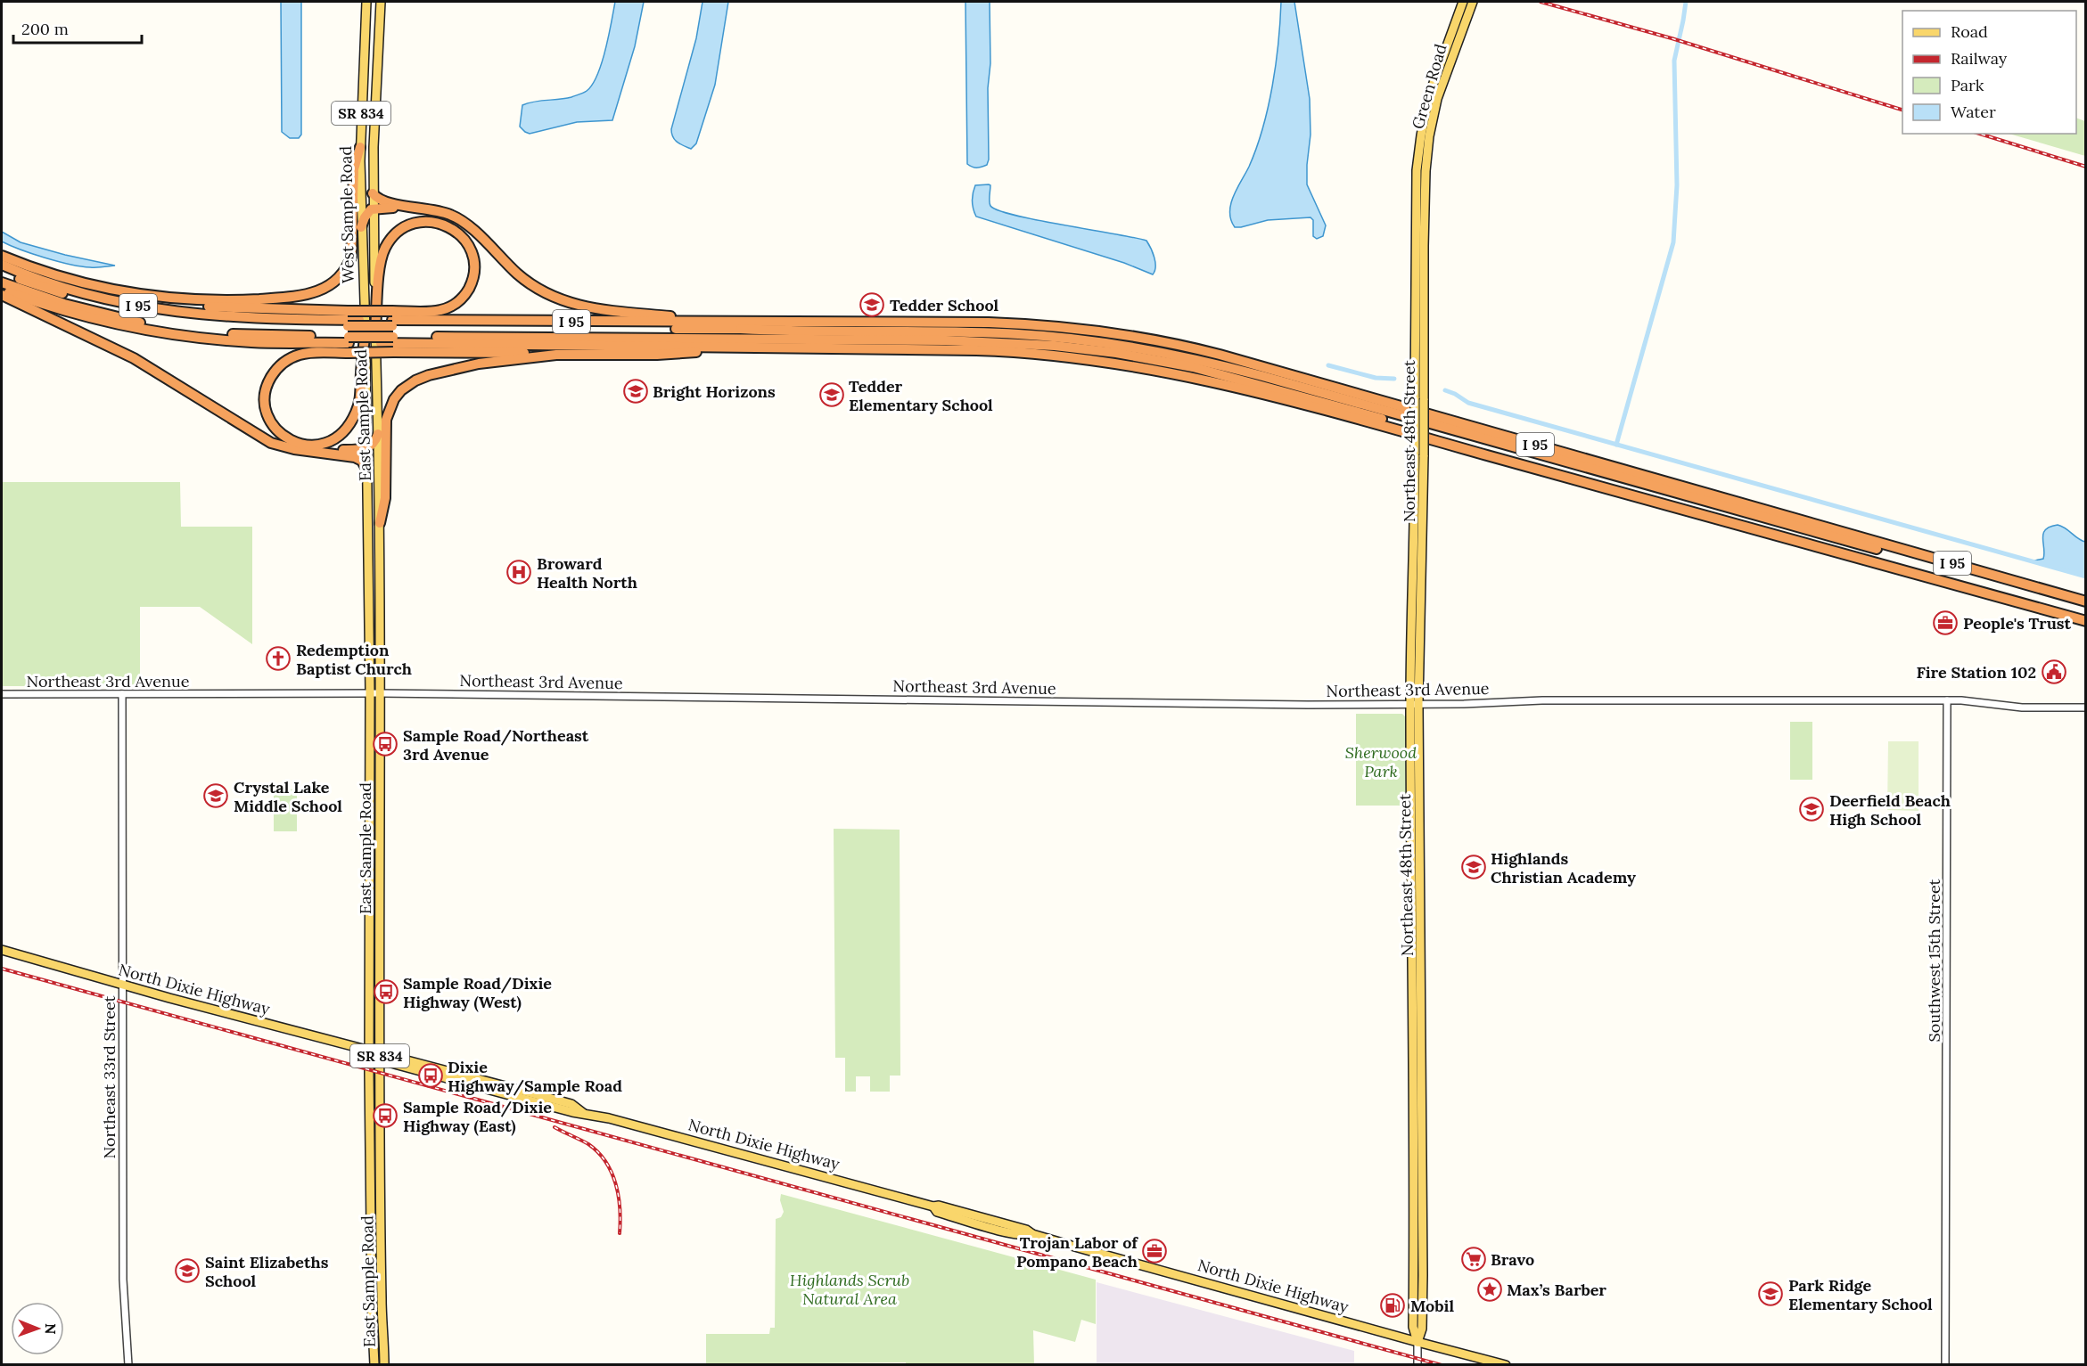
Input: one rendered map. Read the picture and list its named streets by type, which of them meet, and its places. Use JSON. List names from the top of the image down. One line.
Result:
{"streets":{"highway":["I 95"],"main road":["Green Road","SR 834","West Sample Road","East Sample Road","Northeast 48th Street","North Dixie Highway"],"street":["Northeast 3rd Avenue","Southwest 15th Street","Northeast 33rd Street"]},"crossings":[["Green Road","Northeast 48th Street"],["West Sample Road","East Sample Road"],["East Sample Road","Northeast 3rd Avenue"],["East Sample Road","North Dixie Highway"],["Northeast 48th Street","Northeast 3rd Avenue"],["Northeast 48th Street","North Dixie Highway"],["Northeast 3rd Avenue","Southwest 15th Street"],["Northeast 3rd Avenue","Northeast 33rd Street"],["North Dixie Highway","Northeast 33rd Street"]],"parks":["Sherwood Park","Highlands Scrub Natural Area"],"places":{"school or university":["Tedder School","Bright Horizons","Tedder Elementary School","Crystal Lake Middle School","Deerfield Beach High School","Highlands Christian Academy","Saint Elizabeths School","Park Ridge Elementary School"],"hospital":["Broward Health North"],"office":["People's Trust","Trojan Labor of Pompano Beach"],"church":["Redemption Baptist Church"],"public building":["Fire Station 102"],"bus stop":["Sample Road/Northeast 3rd Avenue","Sample Road/Dixie Highway (West)","Dixie Highway/Sample Road","Sample Road/Dixie Highway (East)"],"supermarket":["Bravo"],"place":["Max’s Barber"],"fuel station":["Mobil"]},"legend":["Road","Railway","Park","Water"],"scale_bar":"200 m","north":"right"}
